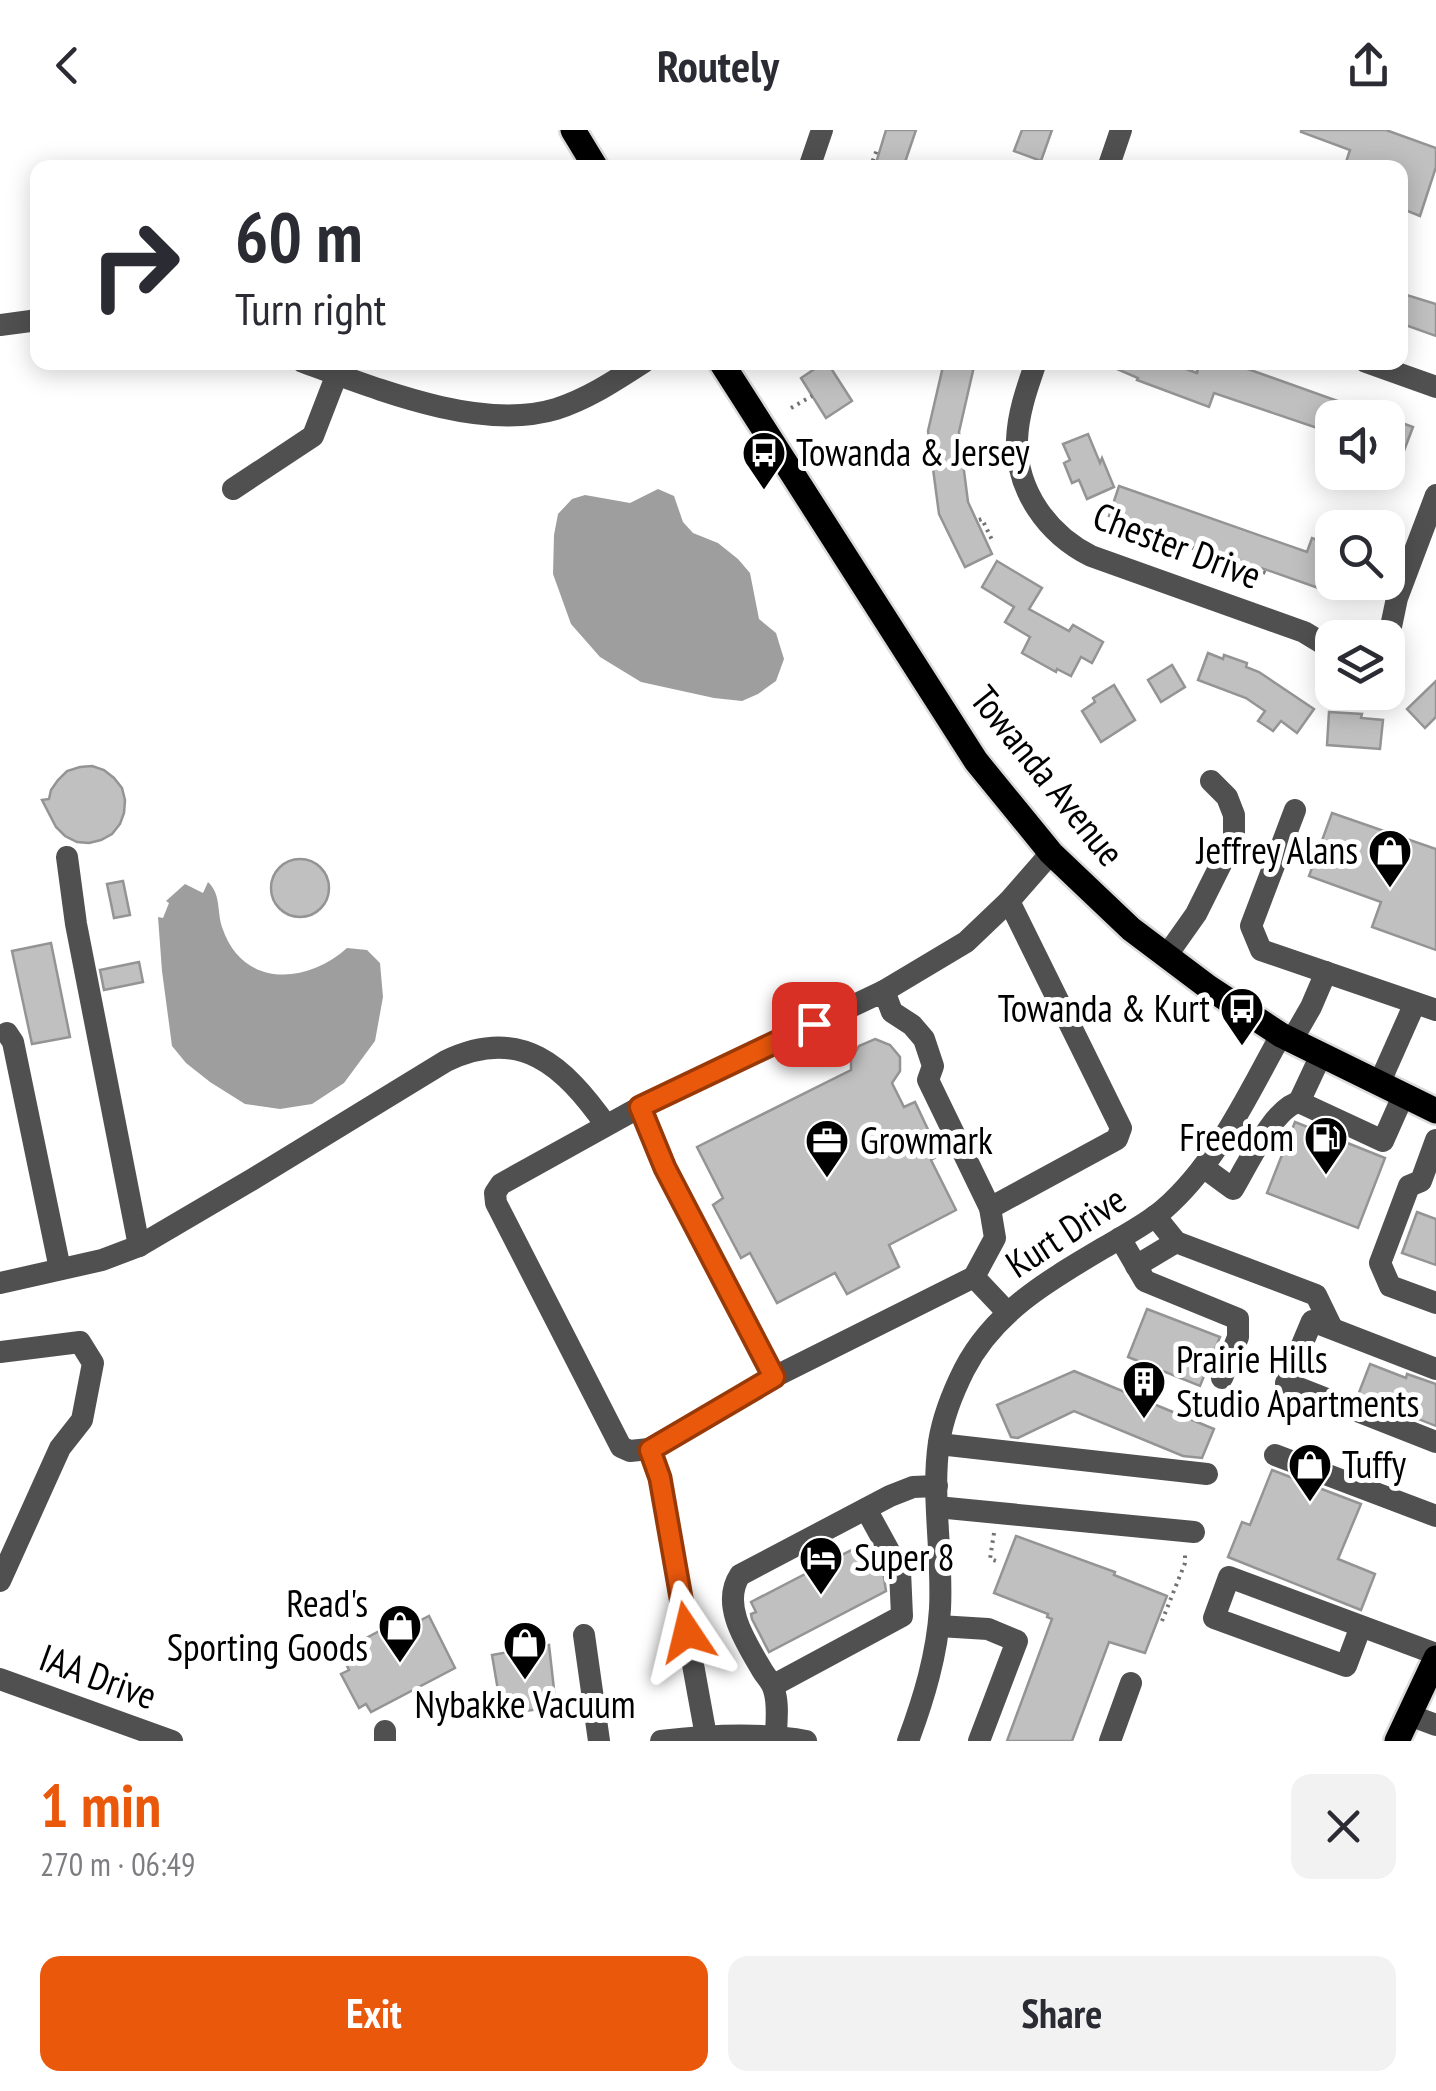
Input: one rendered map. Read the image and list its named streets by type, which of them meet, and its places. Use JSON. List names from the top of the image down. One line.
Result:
{"streets":{"main road":["Towanda Avenue"],"street":["Chester Drive","Kurt Drive","IAA Drive"]},"crossings":[["Towanda Avenue","Kurt Drive"]],"places":{"bus stop":["Towanda & Jersey","Towanda & Kurt"],"shop":["Jeffrey Alans","Tuffy","Read's Sporting Goods","Nybakke Vacuum"],"fuel station":["Freedom"],"office":["Growmark"],"building":["Prairie Hills Studio Apartments"],"hotel":["Super 8"]},"page":{"header":"Routely","turn":["60 m","Turn right"],"heading":["1 min","270 m · 06:49"],"buttons":["Exit","Share"]}}
